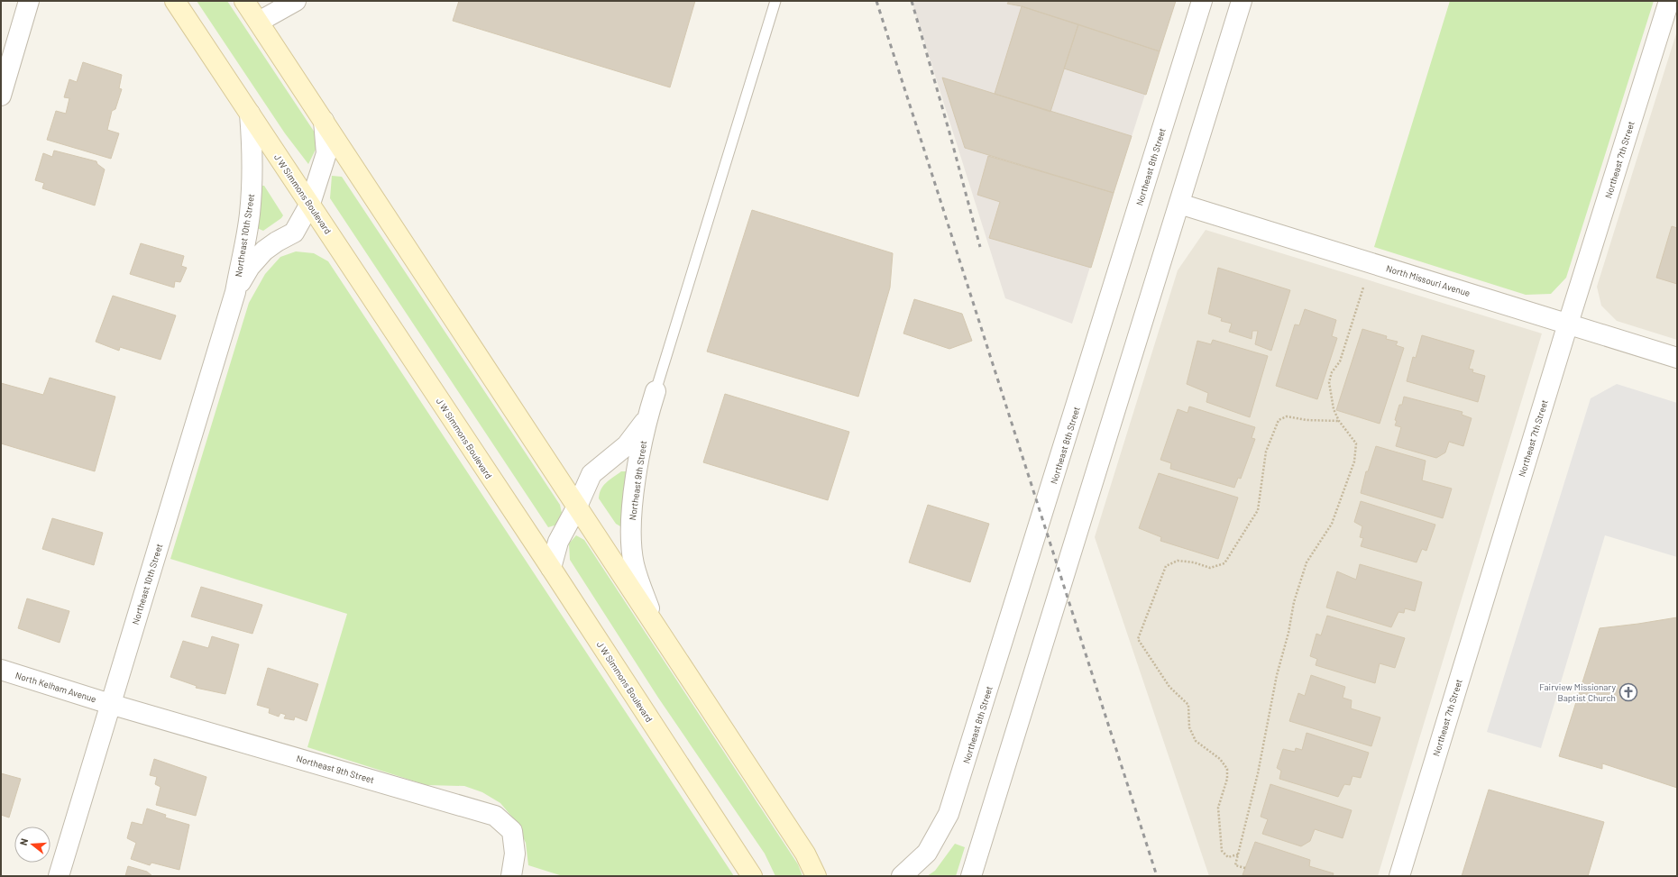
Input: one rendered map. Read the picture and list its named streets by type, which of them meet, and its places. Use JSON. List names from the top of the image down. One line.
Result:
{"streets":{"main road":["J W Simmons Boulevard"],"street":["Northeast 7th Street","Northeast 8th Street","Northeast 10th Street","North Missouri Avenue","Northeast 9th Street","North Kelham Avenue"]},"crossings":[["Northeast 7th Street","North Missouri Avenue"],["J W Simmons Boulevard","Northeast 10th Street"],["J W Simmons Boulevard","Northeast 9th Street"],["Northeast 10th Street","Northeast 9th Street"],["Northeast 10th Street","North Kelham Avenue"],["Northeast 9th Street","North Kelham Avenue"]],"places":{"church":["Fairview Missionary Baptist Church"]},"north":"left"}
